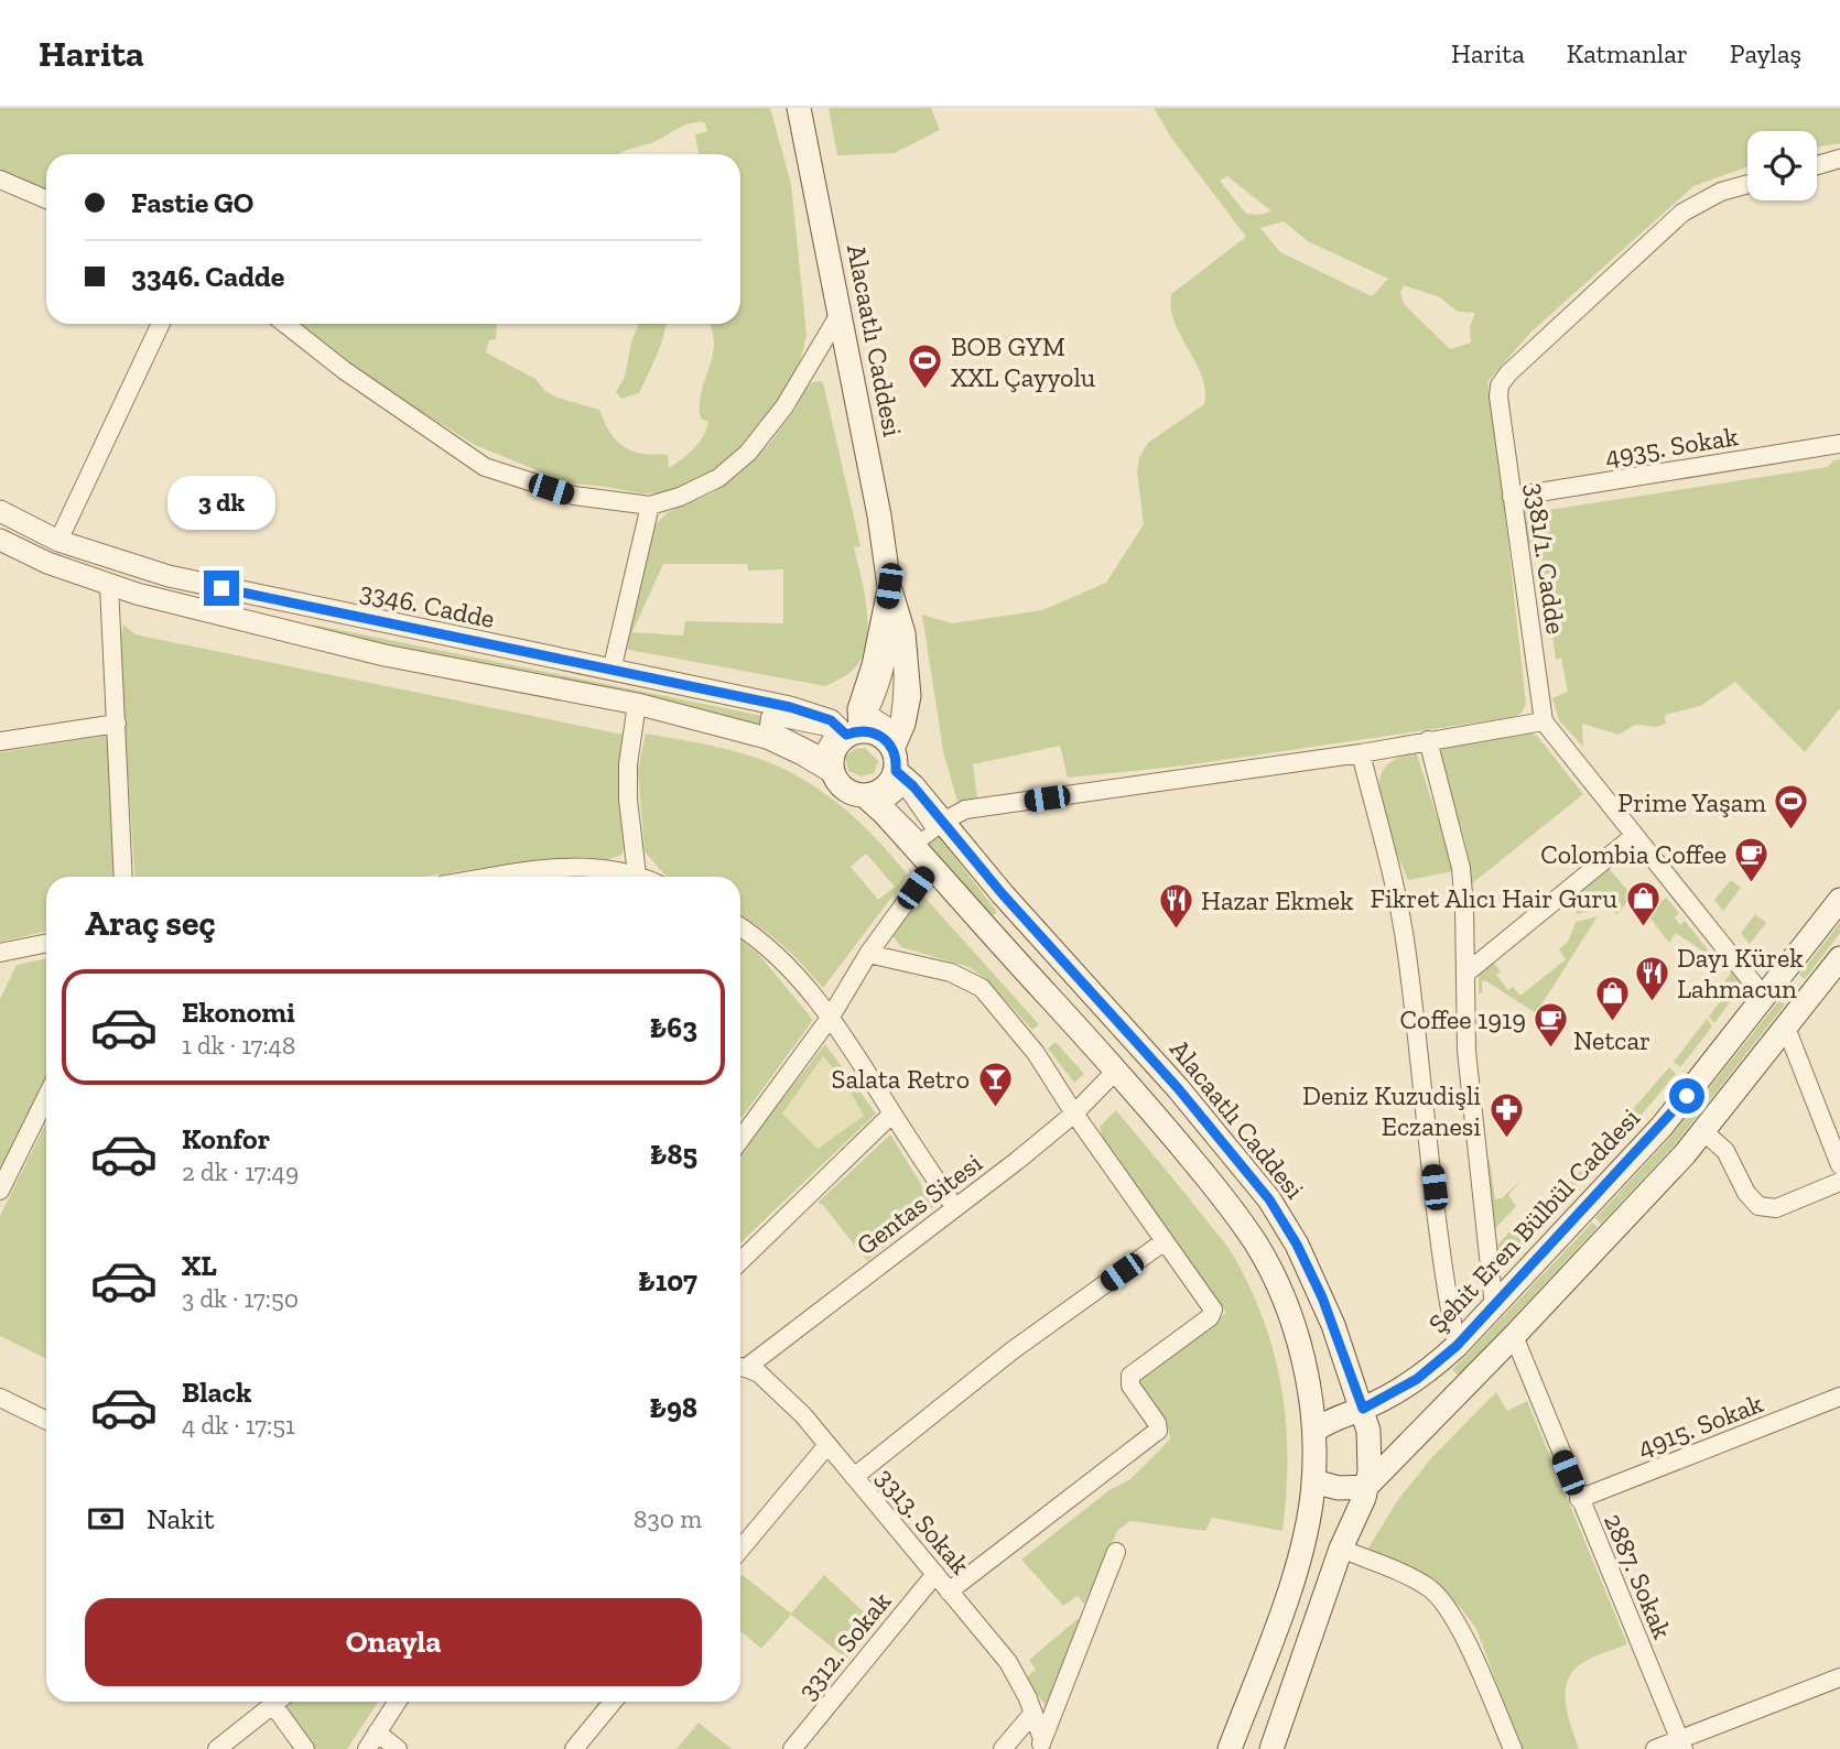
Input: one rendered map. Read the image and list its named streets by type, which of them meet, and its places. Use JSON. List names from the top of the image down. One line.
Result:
{"streets":{"main road":["Alacaatlı Caddesi","Şehit Eren Bülbül Caddesi"],"street":["4935. Sokak","3381/1. Cadde","3346. Cadde","Gentas Sitesi","4915. Sokak","3313. Sokak","2887. Sokak","3312. Sokak"]},"crossings":[["Alacaatlı Caddesi","3346. Cadde"],["Alacaatlı Caddesi","Şehit Eren Bülbül Caddesi"],["4935. Sokak","3381/1. Cadde"],["4915. Sokak","2887. Sokak"],["3313. Sokak","3312. Sokak"]],"places":{"sports":["BOB GYM XXL Çayyolu","Prime Yaşam"],"cafe":["Colombia Coffee","Coffee 1919"],"shop":["Fikret Alıcı Hair Guru","Netcar"],"restaurant":["Hazar Ekmek","Dayı Kürek Lahmacun"],"bar":["Salata Retro"],"pharmacy":["Deniz Kuzudişli Eczanesi"]},"page":{"header":"Harita","nav":["Harita","Katmanlar","Paylaş"],"banner":["Fastie GO","3346. Cadde"],"bubble":"3 dk","heading":"Araç seç","list":[{"name":"Ekonomi","note":"1 dk · 17:48","value":"₺63"},{"name":"Konfor","note":"2 dk · 17:49","value":"₺85"},{"name":"XL","note":"3 dk · 17:50","value":"₺107"},{"name":"Black","note":"4 dk · 17:51","value":"₺98"}],"pay":["Nakit","830 m"],"buttons":"Onayla"}}
